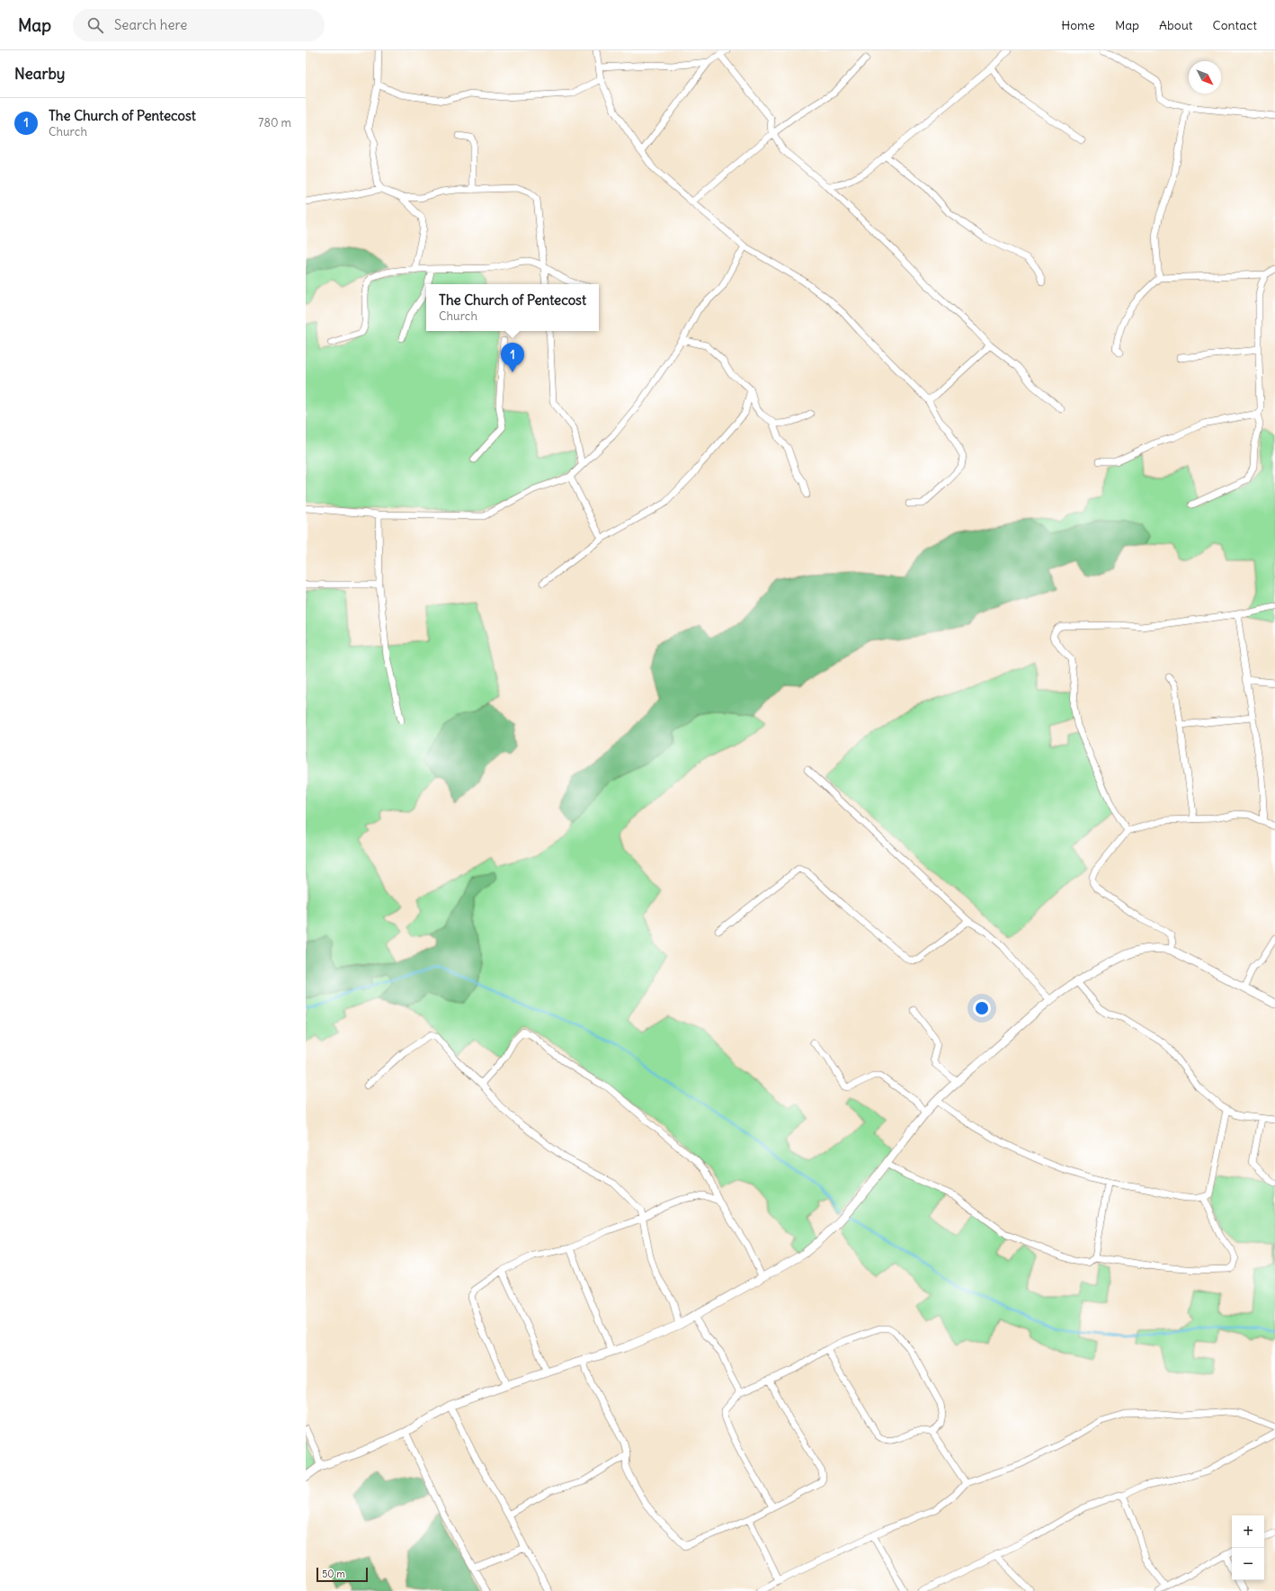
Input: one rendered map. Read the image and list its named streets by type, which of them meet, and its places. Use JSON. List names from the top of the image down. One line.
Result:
{"scale_bar":"50 m","north":"bottom right","page":{"header":"Map","search":"Search here","nav":["Home","Map","About","Contact"],"heading":"Nearby","list":[{"mark":"1","name":"The Church of Pentecost","note":"Church","value":"780 m"}],"popup":["The Church of Pentecost","Church"],"pins":"1","map_buttons":["+","−"],"scale":"50 m"}}
